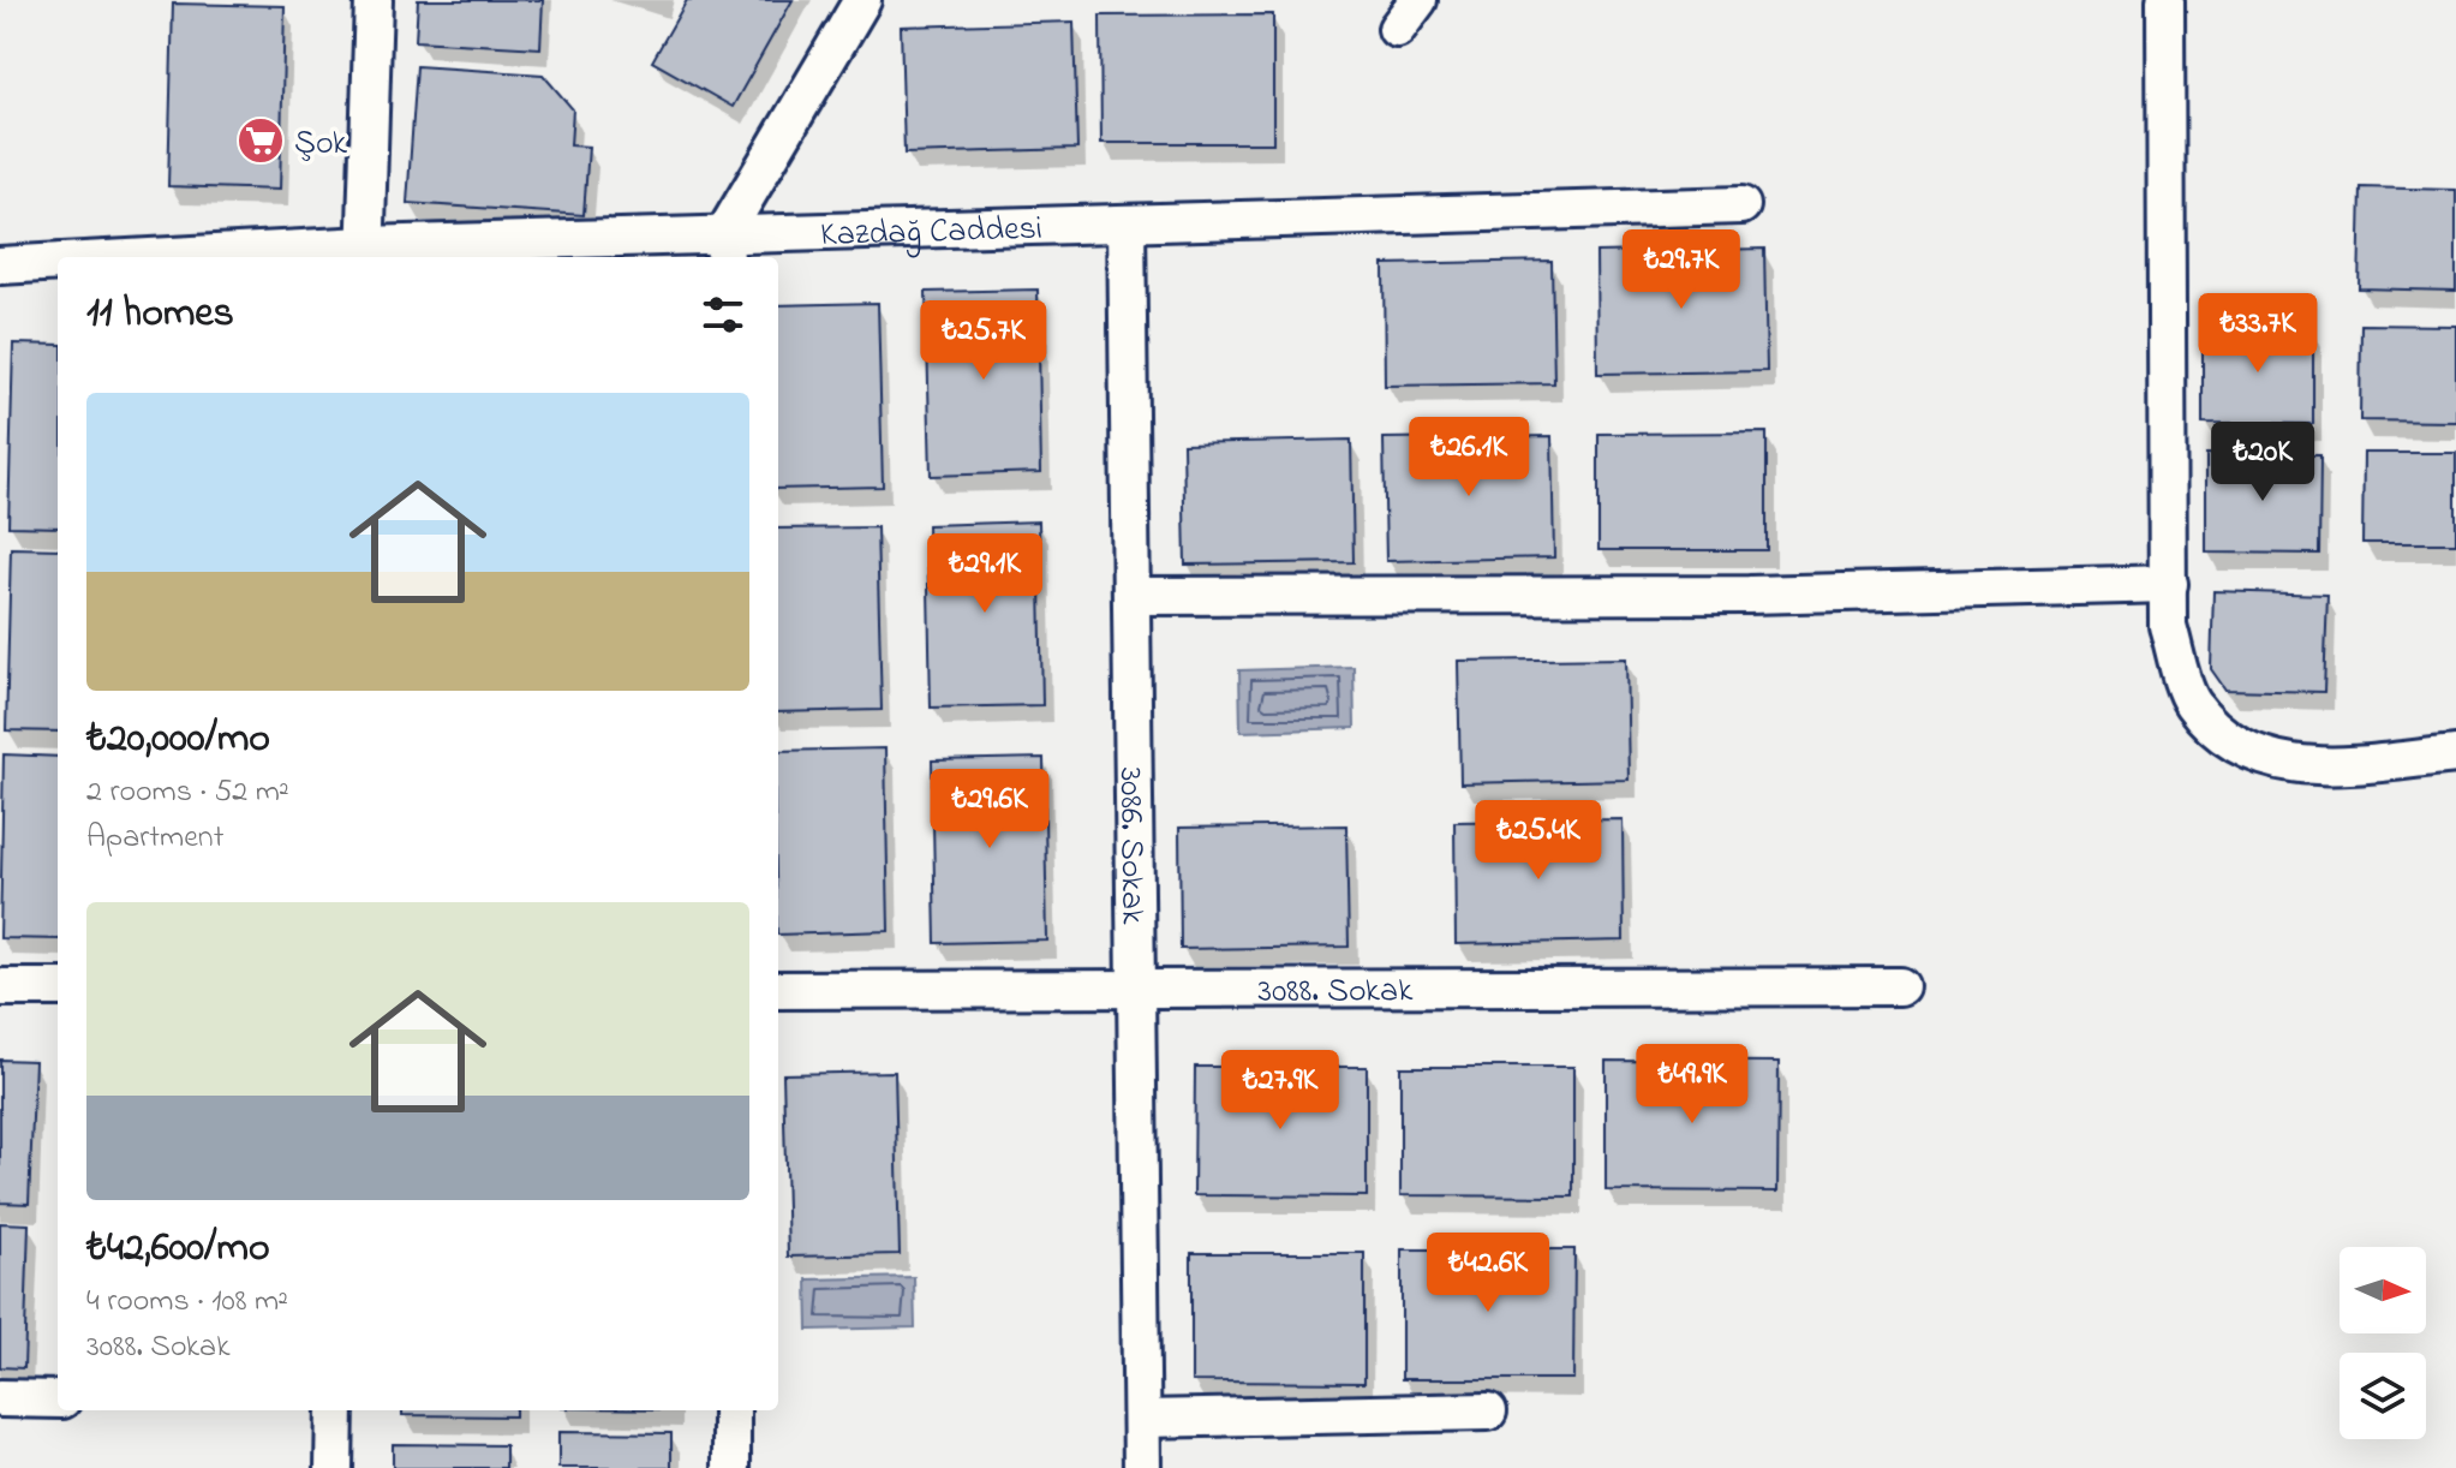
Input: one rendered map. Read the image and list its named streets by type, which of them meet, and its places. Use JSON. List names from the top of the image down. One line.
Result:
{"streets":{"street":["Kazdağ Caddesi","3086. Sokak","3088. Sokak"]},"crossings":[["Kazdağ Caddesi","3086. Sokak"],["3086. Sokak","3088. Sokak"]],"places":{"supermarket":["Şok"]},"north":"right","page":{"price":["₺29.7K","₺33.7K","₺25.7K","₺26.1K","₺20K","₺29.1K","₺29.6K","₺25.4K","₺49.9K","₺27.9K","₺42.6K"],"heading":"11 homes","list":[{"name":"₺20,000/mo","note":"2 rooms · 52 m² · Apartment"},{"name":"₺42,600/mo","note":"4 rooms · 108 m² · 3088. Sokak"}]}}
